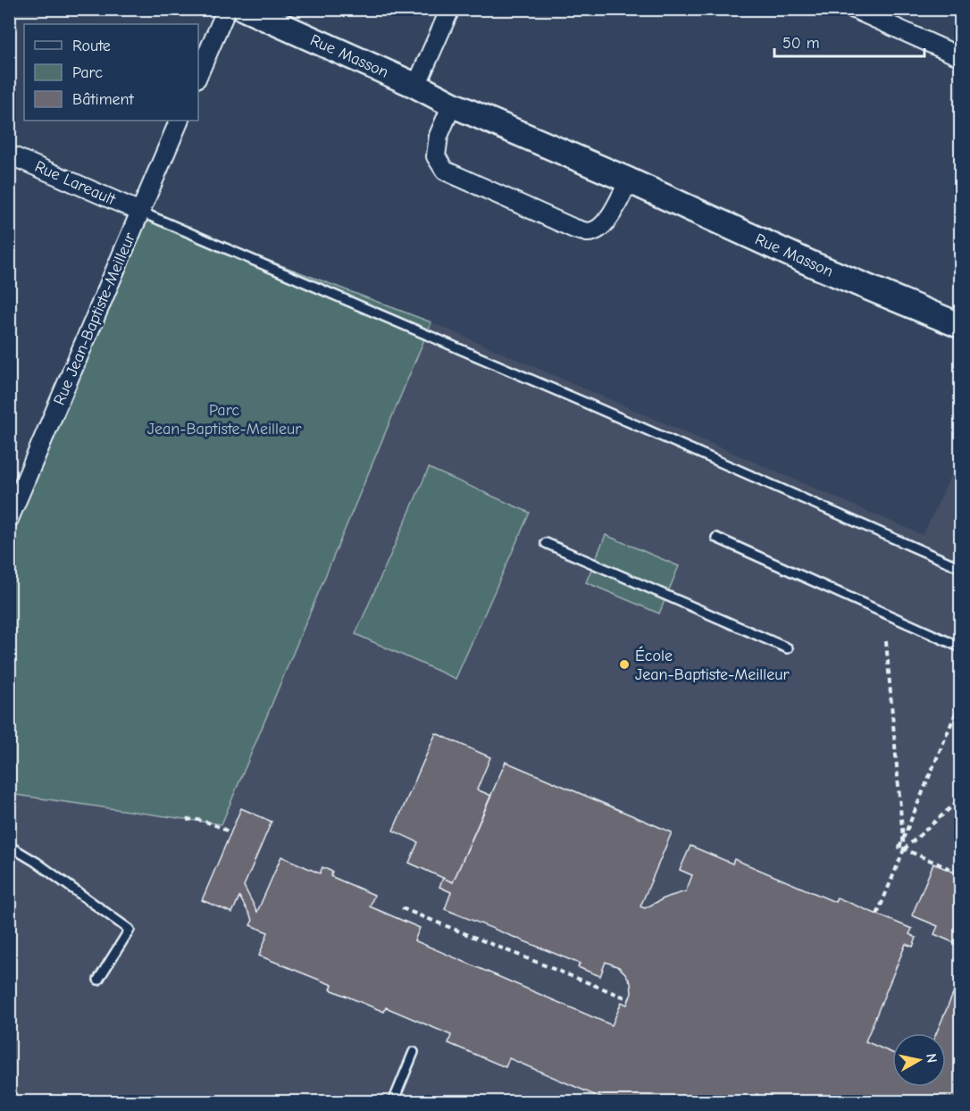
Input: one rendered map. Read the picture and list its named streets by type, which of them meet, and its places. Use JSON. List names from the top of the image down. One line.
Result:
{"streets":{"street":["Rue Masson","Rue Lareault","Rue Jean-Baptiste-Meilleur"]},"crossings":[["Rue Lareault","Rue Jean-Baptiste-Meilleur"]],"parks":["Parc Jean-Baptiste-Meilleur"],"places":["École Jean-Baptiste-Meilleur"],"legend":["Route","Parc","Bâtiment"],"scale_bar":"50 m","north":"right"}
